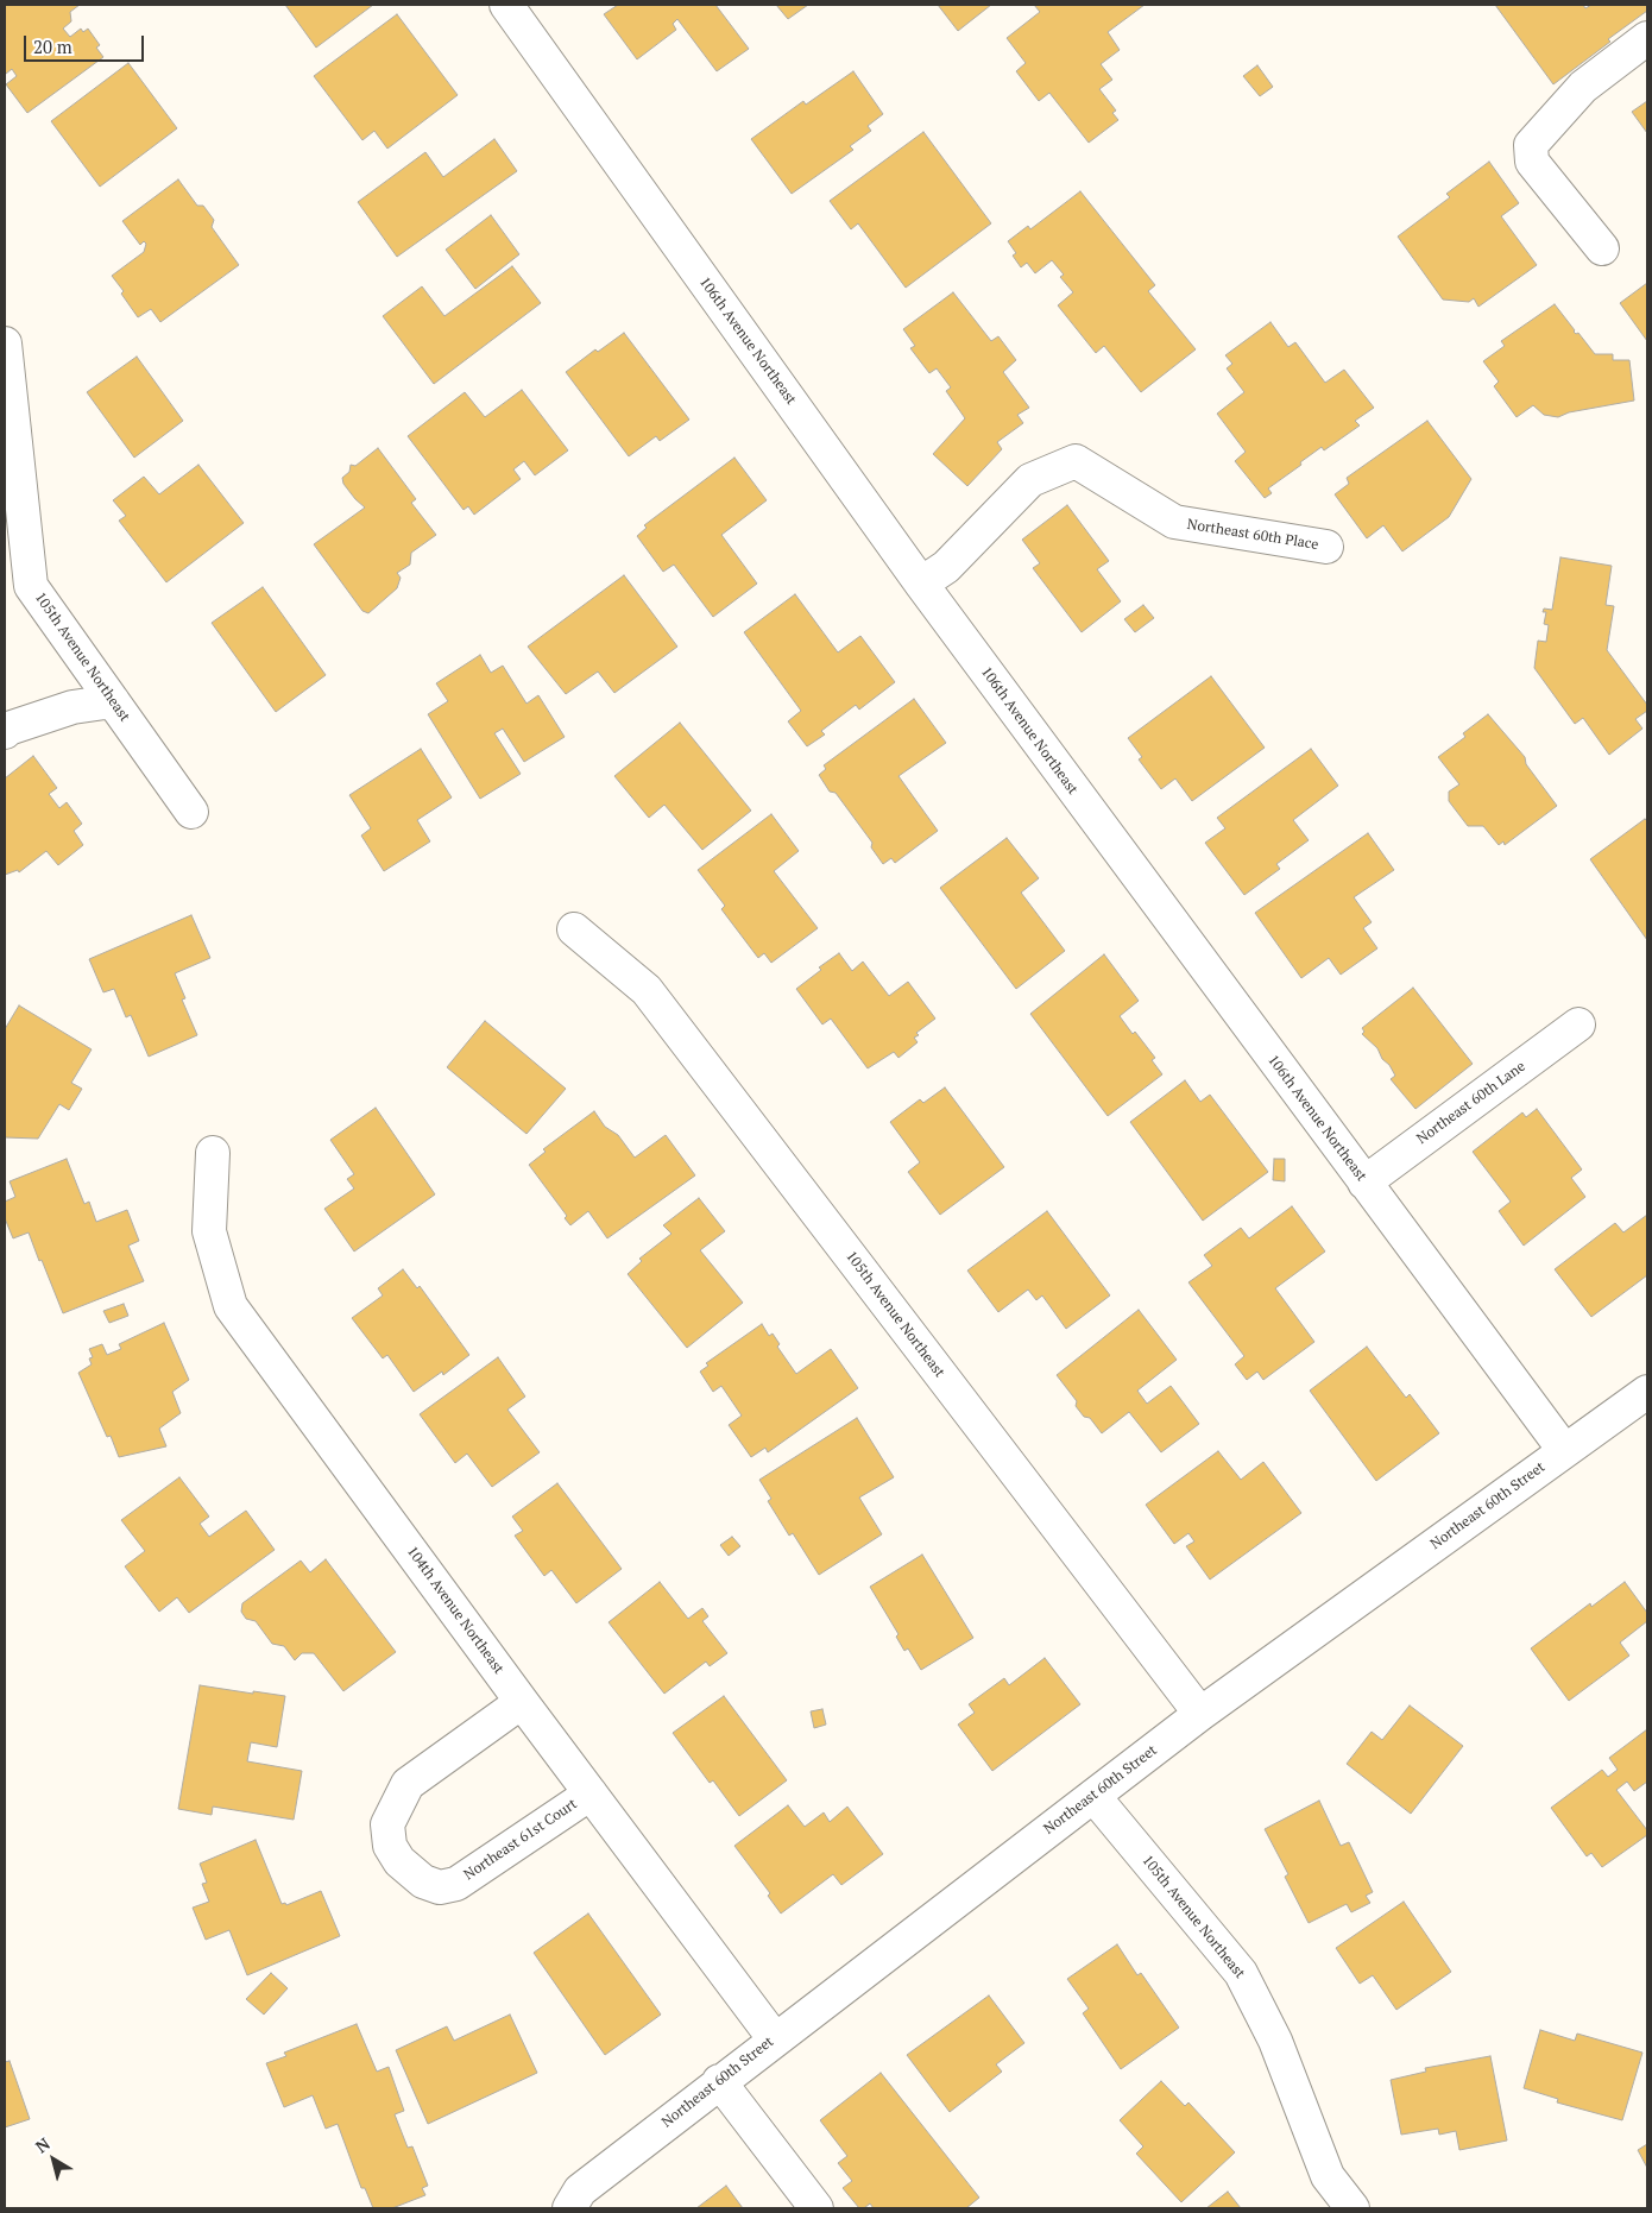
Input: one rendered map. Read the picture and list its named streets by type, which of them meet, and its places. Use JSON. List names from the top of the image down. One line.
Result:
{"streets":{"street":["106th Avenue Northeast","Northeast 60th Place","105th Avenue Northeast","Northeast 60th Lane","Northeast 60th Street","104th Avenue Northeast","Northeast 61st Court"]},"crossings":[["106th Avenue Northeast","Northeast 60th Place"],["106th Avenue Northeast","Northeast 60th Lane"],["106th Avenue Northeast","Northeast 60th Street"],["105th Avenue Northeast","Northeast 60th Street"],["Northeast 60th Street","104th Avenue Northeast"],["104th Avenue Northeast","Northeast 61st Court"]],"scale_bar":"20 m","north":"top left"}
